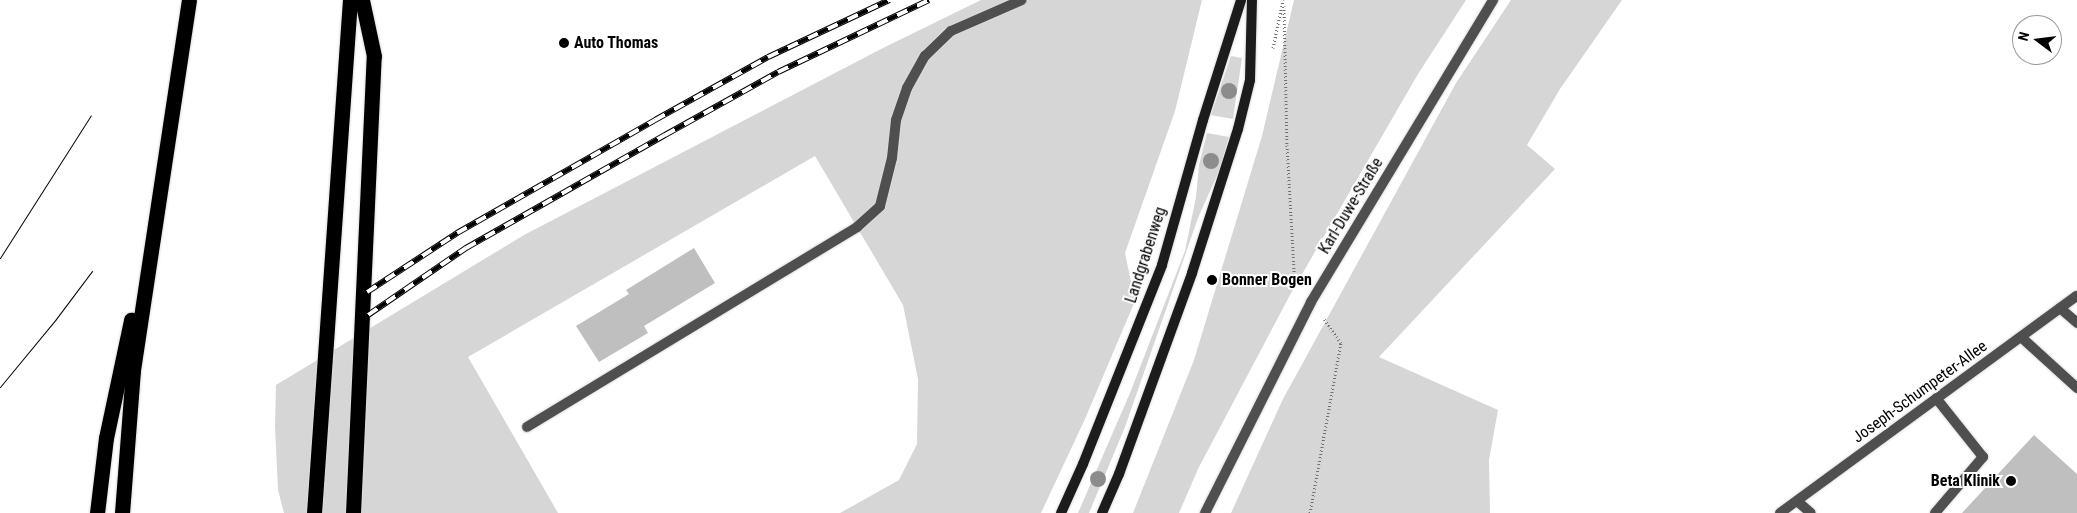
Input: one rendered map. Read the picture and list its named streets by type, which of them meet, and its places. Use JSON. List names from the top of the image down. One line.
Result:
{"streets":{"main road":["Landgrabenweg"],"street":["Karl-Duwe-Straße","Joseph-Schumpeter-Allee"]},"places":["Auto Thomas","Bonner Bogen","Beta Klinik"],"north":"left"}
